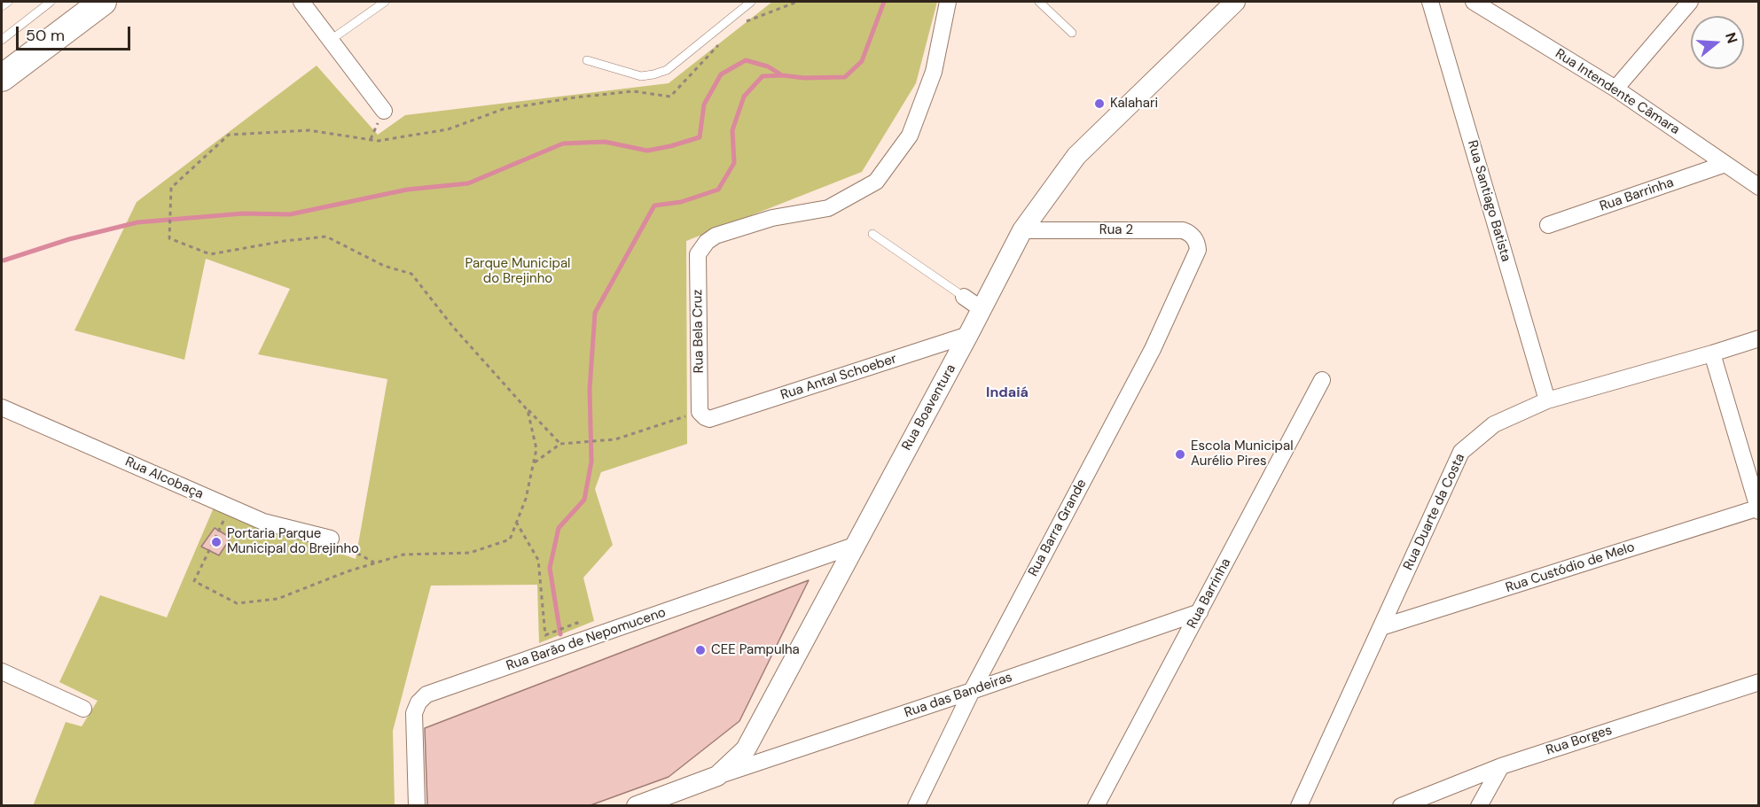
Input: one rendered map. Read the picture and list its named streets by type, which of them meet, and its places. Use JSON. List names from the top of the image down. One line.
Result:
{"streets":{"street":["Rua Intendente Câmara","Rua Barrinha","Rua Santiago Batista","Rua 2","Rua Bela Cruz","Rua Antal Schoeber","Rua Boaventura","Rua Alcobaça","Rua Duarte da Costa","Rua Barra Grande","Rua Custódio de Melo","Rua Barão de Nepomuceno","Rua das Bandeiras","Rua Borges"]},"crossings":[["Rua Intendente Câmara","Rua Barrinha"],["Rua Barrinha","Rua das Bandeiras"],["Rua Santiago Batista","Rua Duarte da Costa"],["Rua 2","Rua Boaventura"],["Rua 2","Rua Barra Grande"],["Rua Bela Cruz","Rua Antal Schoeber"],["Rua Antal Schoeber","Rua Boaventura"],["Rua Boaventura","Rua Barão de Nepomuceno"],["Rua Boaventura","Rua das Bandeiras"],["Rua Duarte da Costa","Rua Custódio de Melo"],["Rua Barra Grande","Rua das Bandeiras"]],"districts":["Indaiá"],"parks":["Parque Municipal do Brejinho"],"places":["Kalahari","Escola Municipal Aurélio Pires","Portaria Parque Municipal do Brejinho","CEE Pampulha"],"scale_bar":"50 m","north":"right"}
